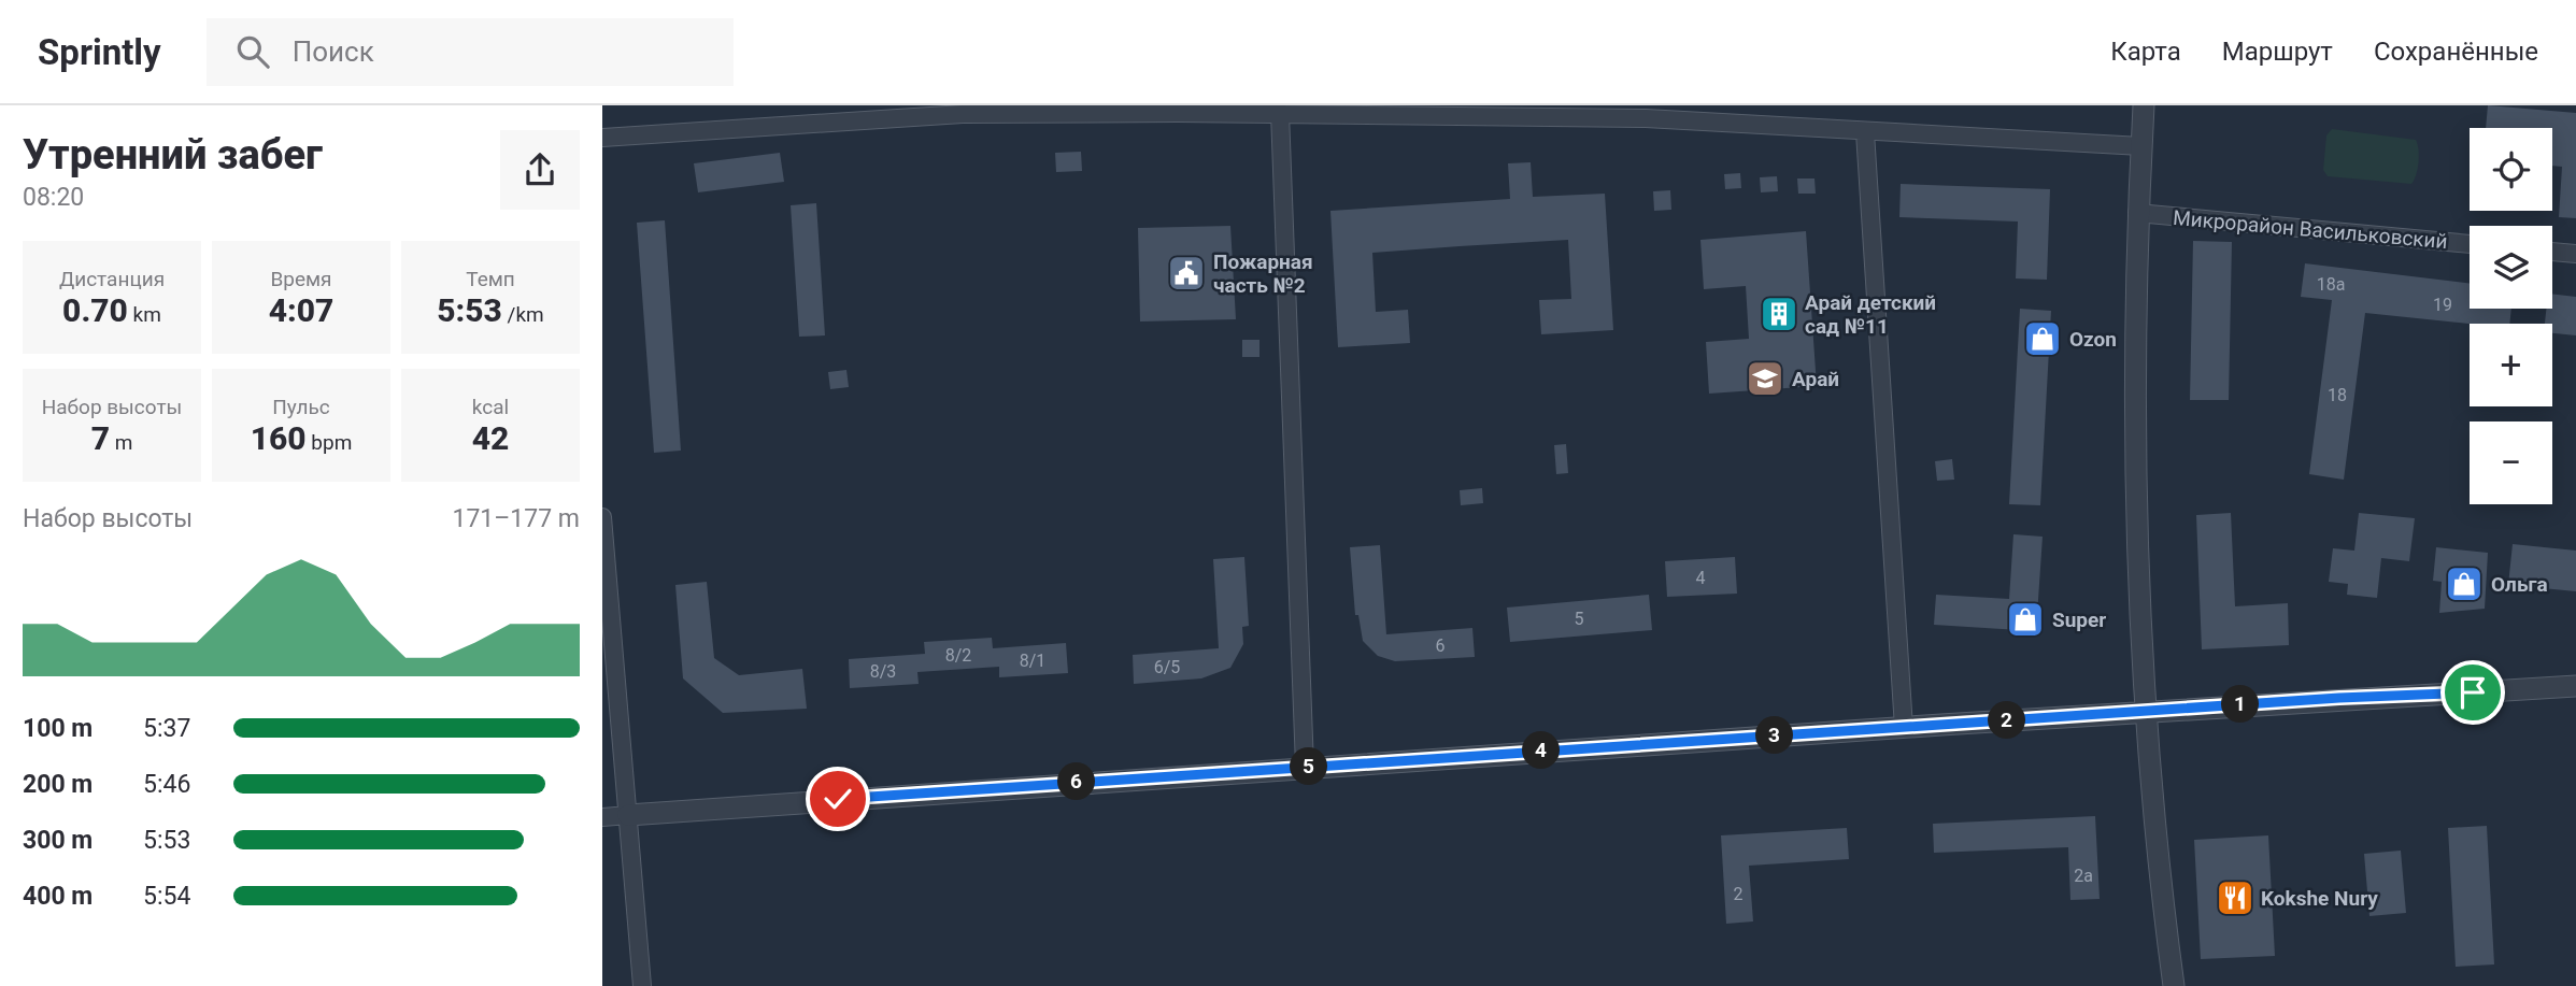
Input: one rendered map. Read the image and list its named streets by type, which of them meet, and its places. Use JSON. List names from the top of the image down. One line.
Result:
{"streets":{"street":["Микрорайон Васильковский"]},"places":{"public building":["Пожарная часть №2"],"building":["Арай детский сад №11"],"shop":["Ozon","Ольга","Super"],"school or university":["Арай"],"restaurant":["Kokshe Nury"]},"house_numbers":["18а","19","18","4","5","6","8/2","8/1","6/5","8/3","2а","2"],"page":{"header":"Sprintly","search":"Поиск","nav":["Карта","Маршрут","Сохранённые"],"heading":["Утренний забег","08:20"],"map_buttons":["+","−"],"stats":[["Дистанция","0.70 km"],["Время","4:07"],["Темп","5:53 /km"],["Набор высоты","7 m"],["Пульс","160 bpm"],["kcal","42"]],"chart":["Набор высоты","171–177 m"],"pins":["1","2","3","4","5","6"],"list":[{"name":"100 m","note":"5:37"},{"name":"200 m","note":"5:46"},{"name":"300 m","note":"5:53"},{"name":"400 m","note":"5:54"}]}}
